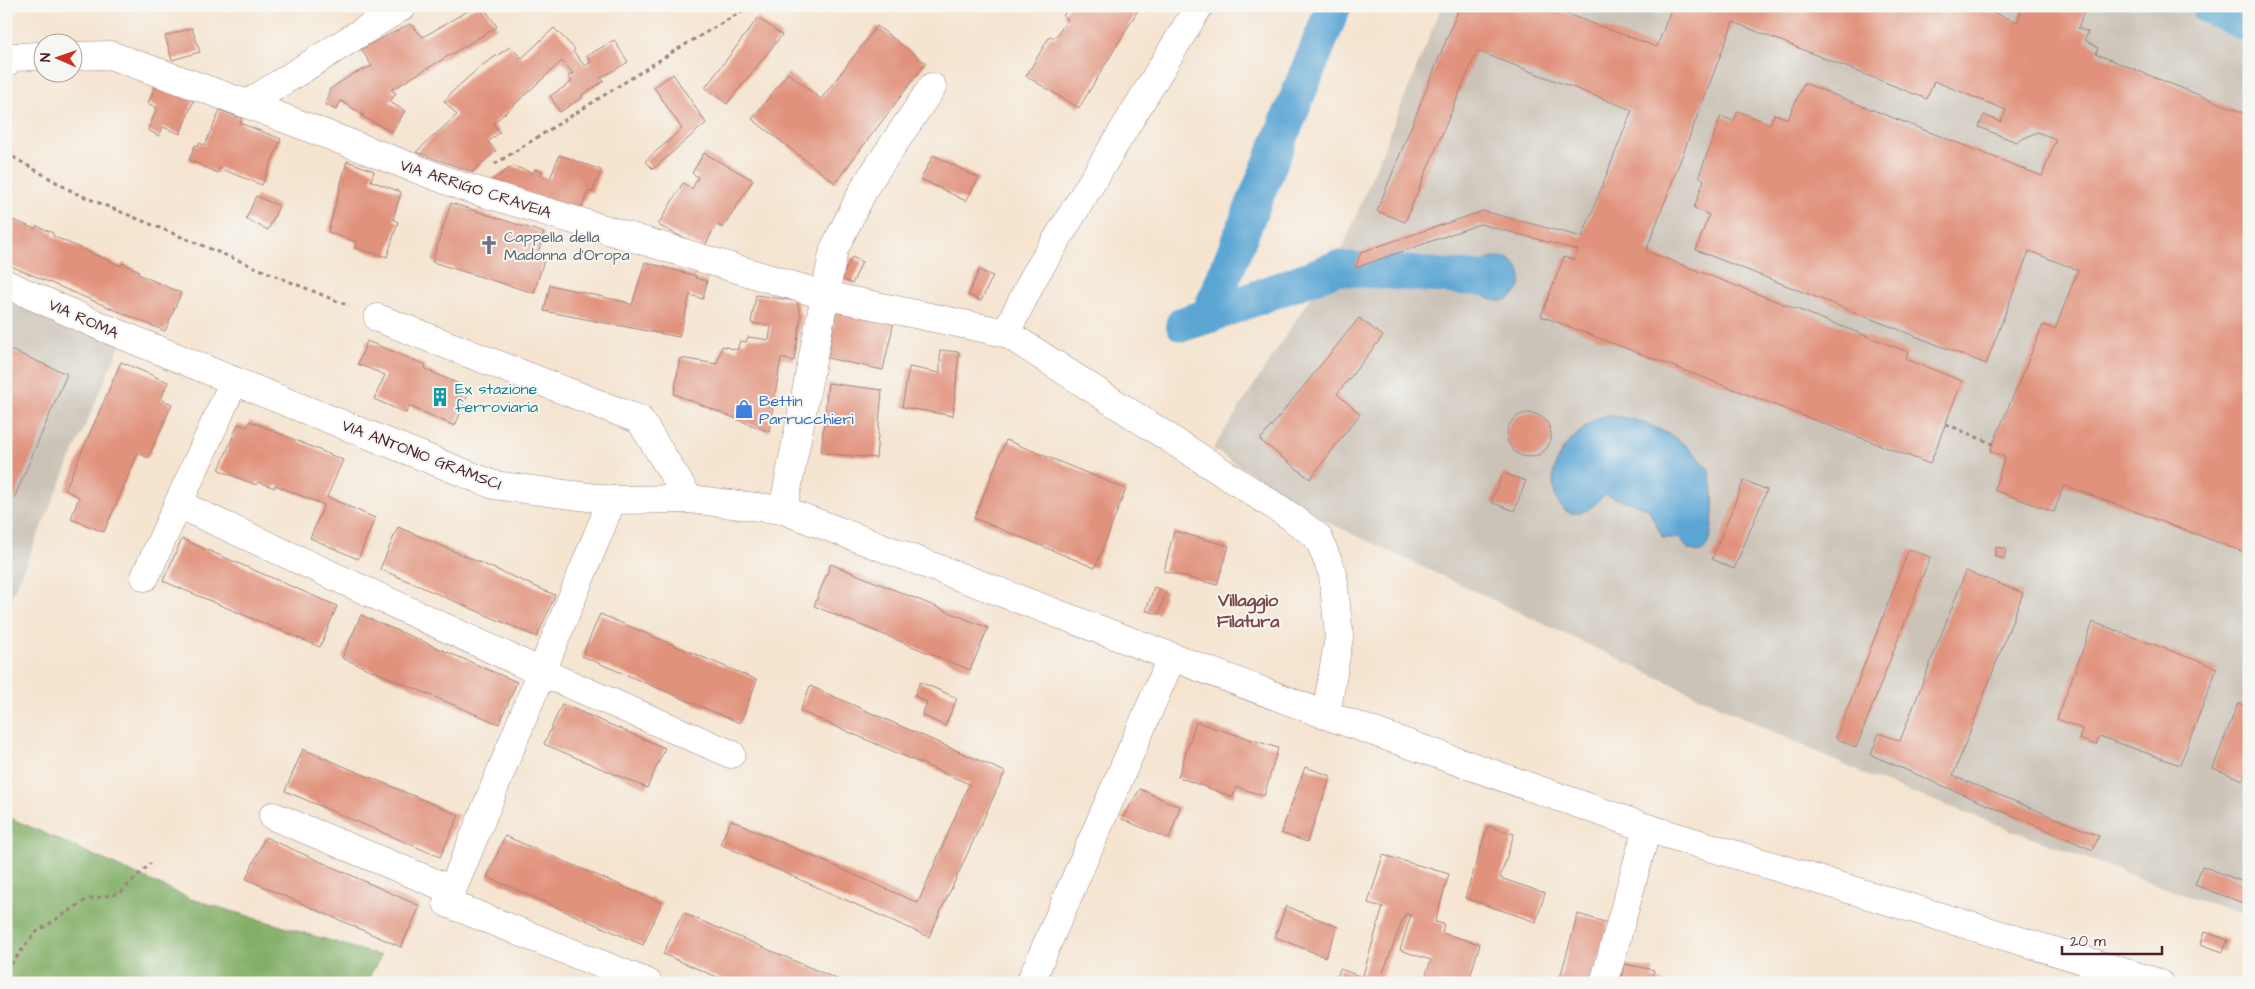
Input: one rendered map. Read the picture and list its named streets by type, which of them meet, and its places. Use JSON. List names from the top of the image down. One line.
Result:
{"streets":{"street":["VIA ARRIGO CRAVEIA","VIA ROMA","VIA ANTONIO GRAMSCI"]},"crossings":[["VIA ROMA","VIA ANTONIO GRAMSCI"]],"districts":["Villaggio Filatura"],"places":{"church":["Cappella della Madonna d'Oropa"],"building":["Ex stazione ferroviaria"],"shop":["Bettin Parrucchieri"]},"scale_bar":"20 m","north":"left"}
